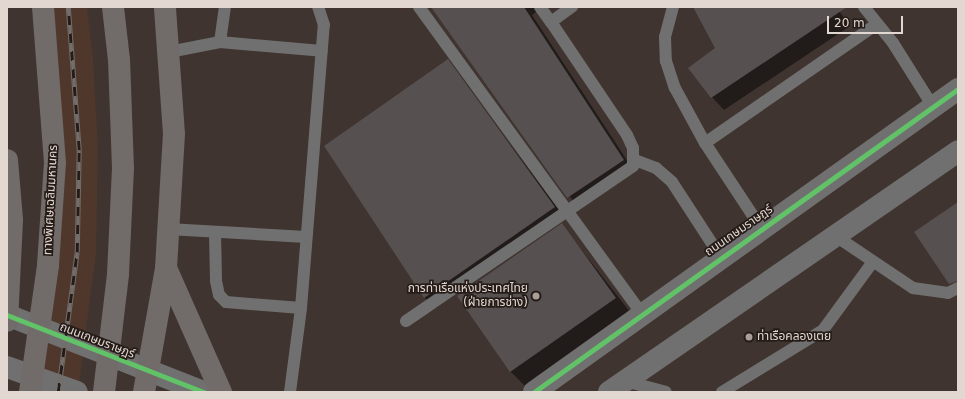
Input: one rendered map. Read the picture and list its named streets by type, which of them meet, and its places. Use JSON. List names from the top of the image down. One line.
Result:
{"streets":{"highway":["ทางพิเศษเฉลิมมหานคร"],"street":["ถนนเกษมราษฎร์"]},"places":["การท่าเรือแห่งประเทศไทย (ฝ่ายการช่าง)","ท่าเรือคลองเตย"],"scale_bar":"20 m"}
